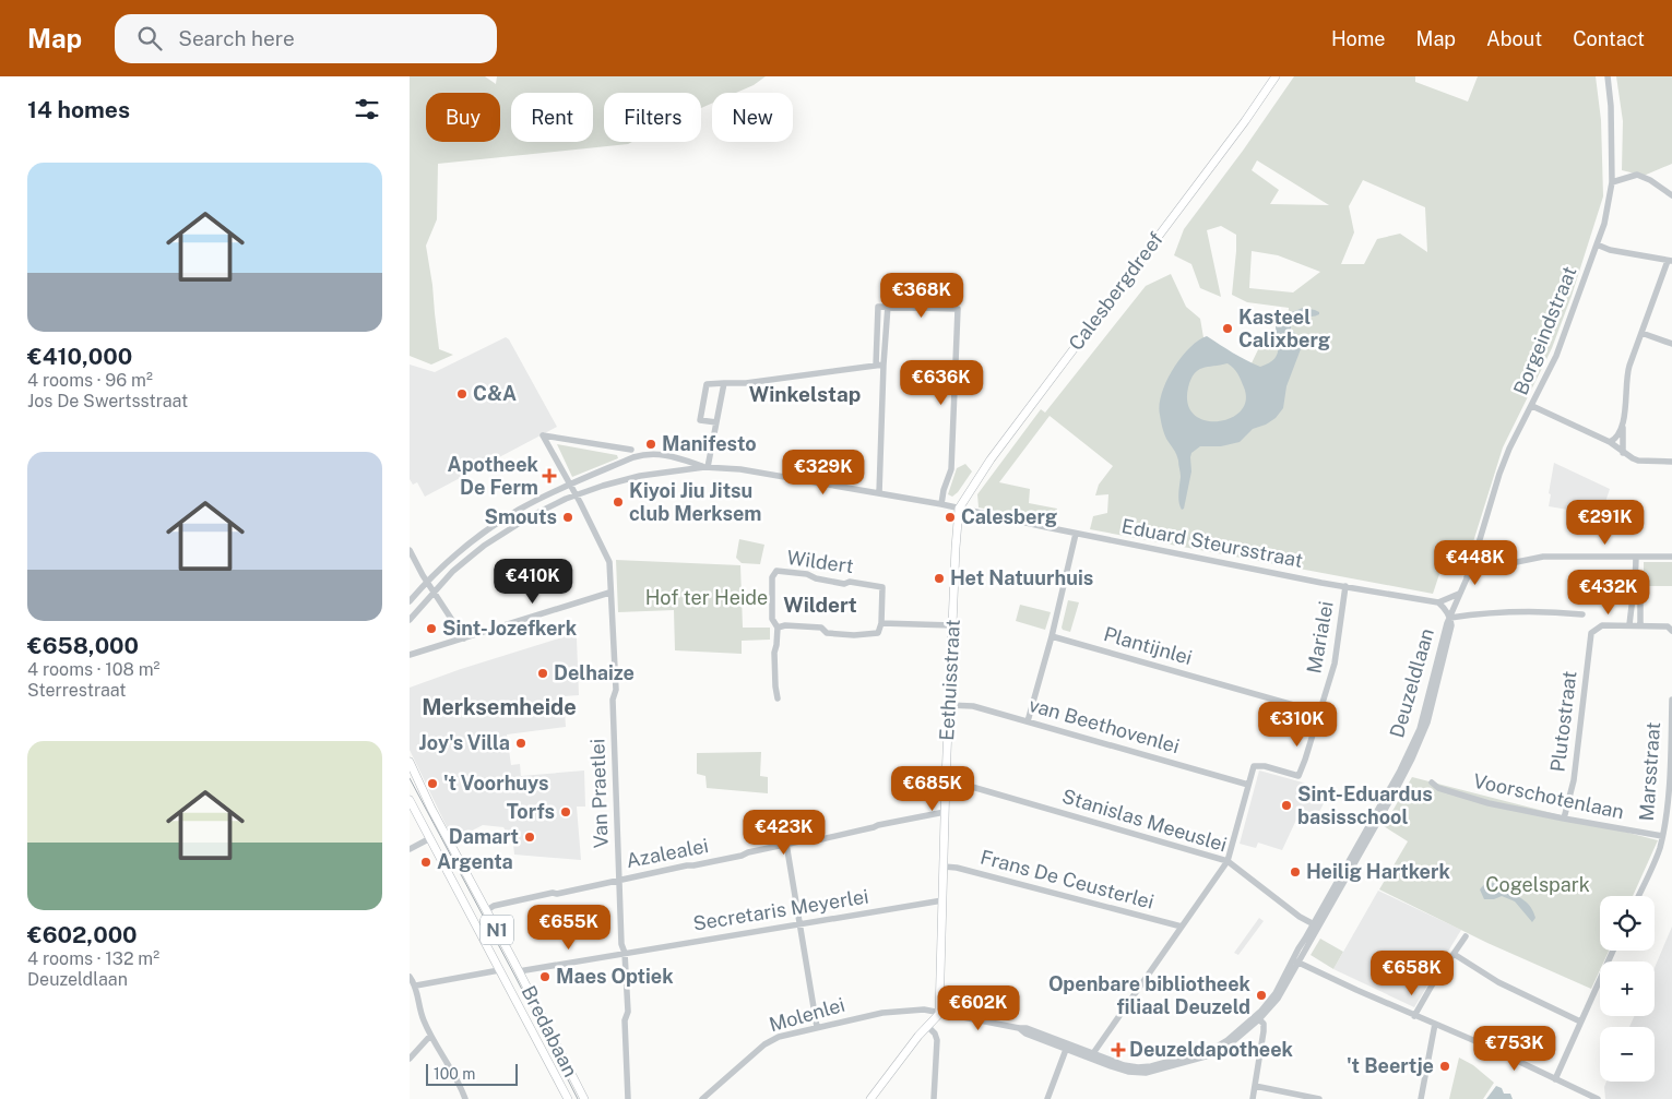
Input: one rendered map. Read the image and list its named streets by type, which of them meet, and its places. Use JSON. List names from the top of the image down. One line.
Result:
{"streets":{"main road":["Calesbergdreef","Eethuisstraat","N1","Bredabaan"],"street":["Borgeindstraat","Eduard Steursstraat","Wildert","Marialei","Plantijnlei","Deuzeldlaan","Plutostraat","van Beethovenlei","Marsstraat","Van Praetlei","Voorschotenlaan","Stanislas Meeuslei","Azalealei","Frans De Ceusterlei","Secretaris Meyerlei","Molenlei"]},"crossings":[["Calesbergdreef","Eduard Steursstraat"],["Calesbergdreef","Eethuisstraat"],["Borgeindstraat","Deuzeldlaan"],["Eduard Steursstraat","Marialei"],["Eduard Steursstraat","Eethuisstraat"],["Eduard Steursstraat","Deuzeldlaan"],["Marialei","Plantijnlei"],["Marialei","van Beethovenlei"],["Marialei","Stanislas Meeuslei"],["Eethuisstraat","Deuzeldlaan"],["Eethuisstraat","van Beethovenlei"],["Eethuisstraat","Stanislas Meeuslei"],["Eethuisstraat","Azalealei"],["Eethuisstraat","Frans De Ceusterlei"],["Eethuisstraat","Secretaris Meyerlei"],["Eethuisstraat","Molenlei"],["Deuzeldlaan","Stanislas Meeuslei"],["Deuzeldlaan","Molenlei"],["Plutostraat","Voorschotenlaan"],["Marsstraat","Voorschotenlaan"],["Van Praetlei","Azalealei"],["Van Praetlei","Secretaris Meyerlei"],["Azalealei","Bredabaan"],["Secretaris Meyerlei","Bredabaan"]],"districts":["Winkelstap","Wildert","Merksemheide"],"parks":["Hof ter Heide","Cogelspark"],"places":{"other":["Kasteel Calixberg","C&A","Manifesto","Kiyoi Jiu Jitsu club Merksem","Smouts","Calesberg","Het Natuurhuis","Sint-Jozefkerk","Delhaize","Joy's Villa","'t Voorhuys","Sint-Eduardus basisschool","Torfs","Damart","Argenta","Heilig Hartkerk","Maes Optiek","Openbare bibliotheek filiaal Deuzeld","'t Beertje"],"health":["Apotheek De Ferm","Deuzeldapotheek"]},"scale_bar":"100 m","page":{"header":"Map","search":"Search here","nav":["Home","Map","About","Contact"],"heading":"14 homes","chip":["Buy","Rent","Filters","New"],"list":[{"name":"€410,000","note":"4 rooms · 96 m² · Jos De Swertsstraat"},{"name":"€658,000","note":"4 rooms · 108 m² · Sterrestraat"},{"name":"€602,000","note":"4 rooms · 132 m² · Deuzeldlaan"}],"price":["€368K","€636K","€329K","€291K","€448K","€410K","€432K","€310K","€685K","€423K","€655K","€658K","€602K","€753K"],"map_buttons":["+","−"],"scale":"100 m"}}
